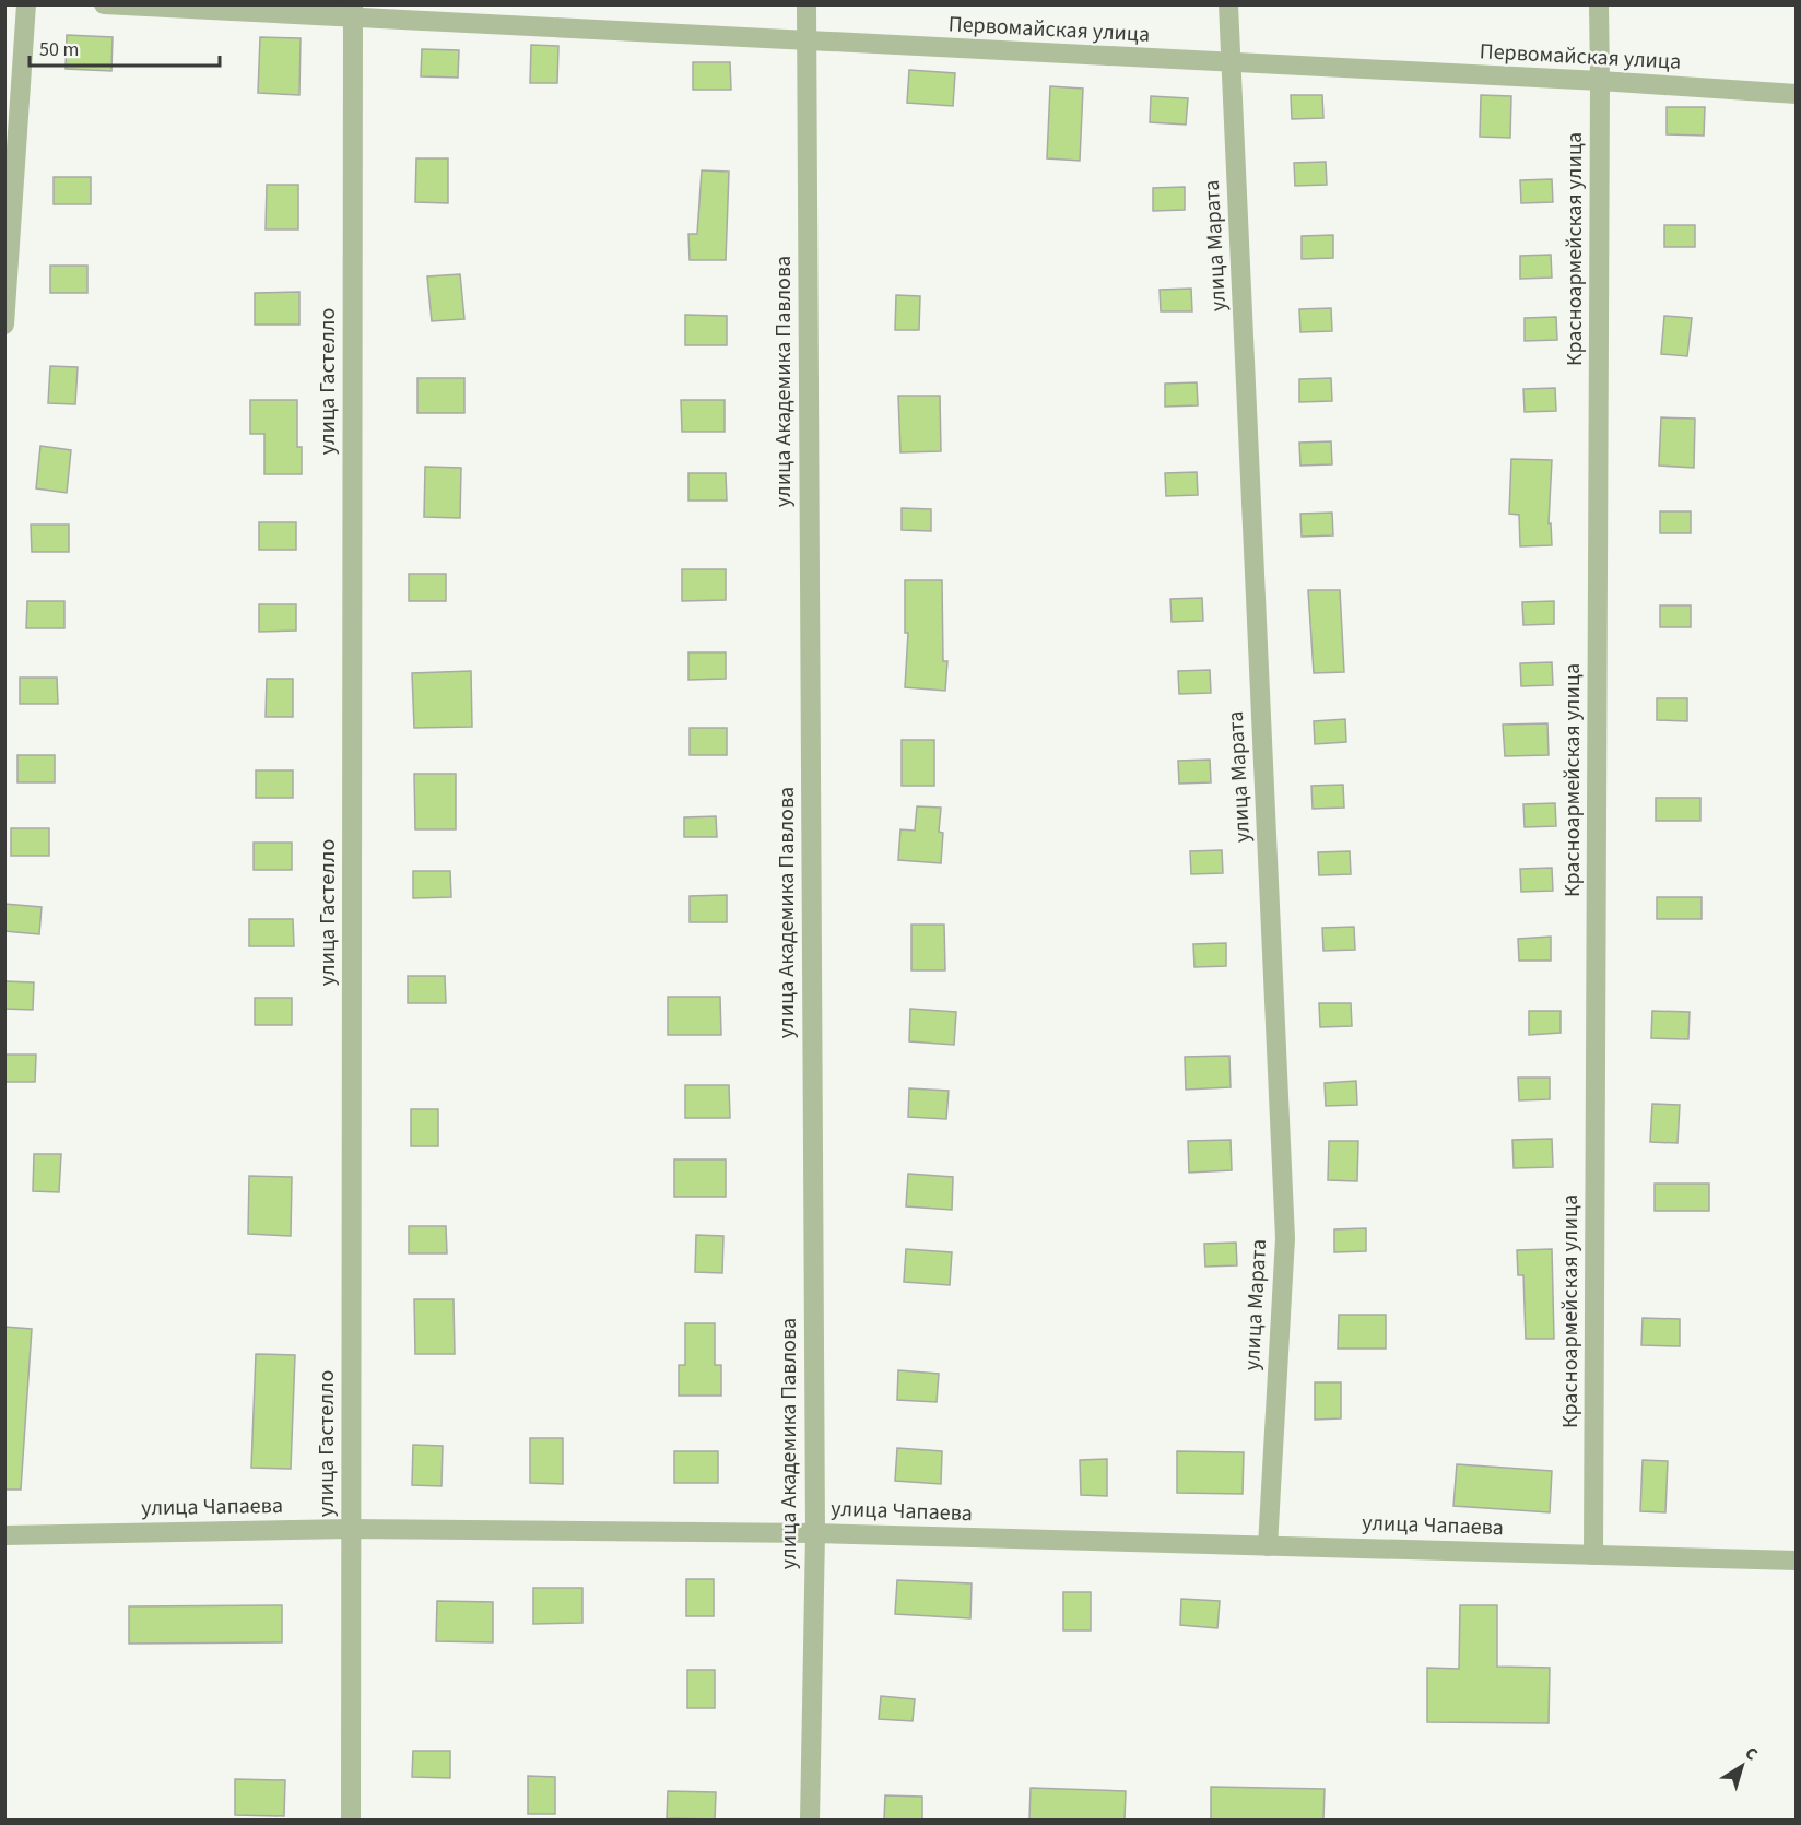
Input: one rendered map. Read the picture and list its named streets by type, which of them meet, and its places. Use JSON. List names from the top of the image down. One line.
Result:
{"streets":{"street":["Первомайская улица","улица Марата","Красноармейская улица","улица Гастелло","улица Академика Павлова","улица Чапаева"]},"crossings":[["Первомайская улица","улица Марата"],["Первомайская улица","Красноармейская улица"],["Первомайская улица","улица Гастелло"],["Первомайская улица","улица Академика Павлова"],["улица Марата","улица Чапаева"],["Красноармейская улица","улица Чапаева"],["улица Гастелло","улица Чапаева"],["улица Академика Павлова","улица Чапаева"]],"scale_bar":"50 m","north":"top right"}
